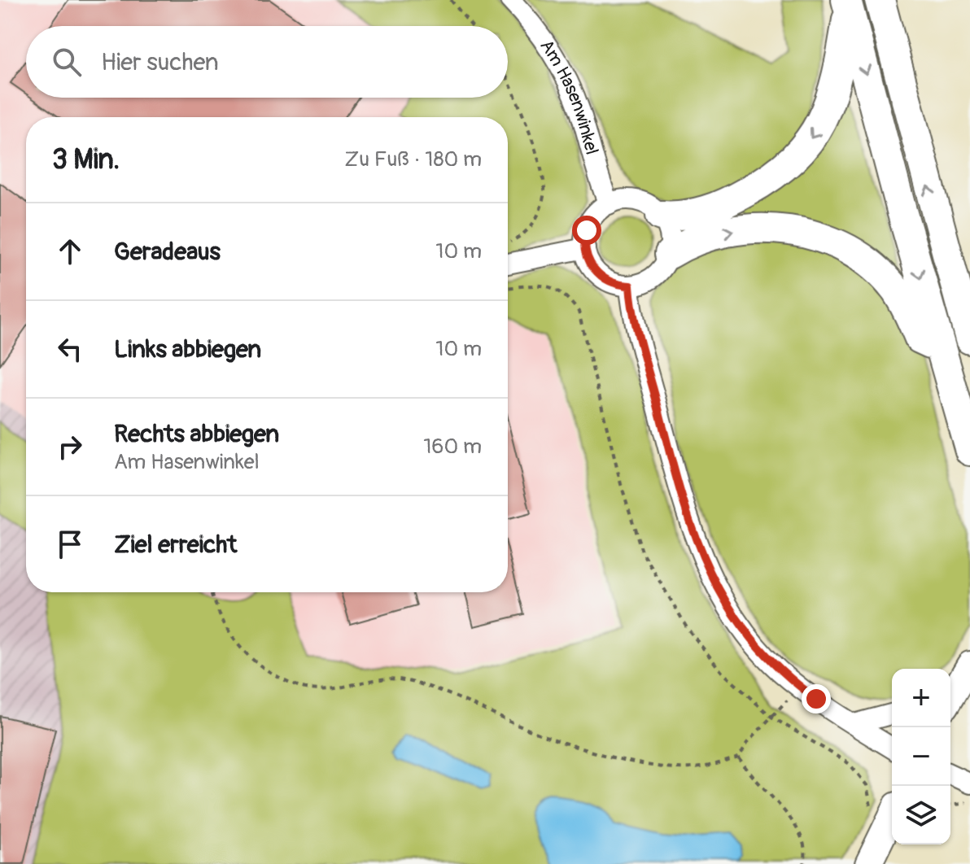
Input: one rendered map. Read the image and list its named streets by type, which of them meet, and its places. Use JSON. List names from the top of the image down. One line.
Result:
{"streets":{"street":["Am Hasenwinkel"]},"page":{"search":"Hier suchen","heading":["3 Min.","Zu Fuß · 180 m"],"list":[["Geradeaus","10 m"],["Links abbiegen","10 m"],["Rechts abbiegen","Am Hasenwinkel","160 m"],"Ziel erreicht"],"map_buttons":["+","−"]}}
